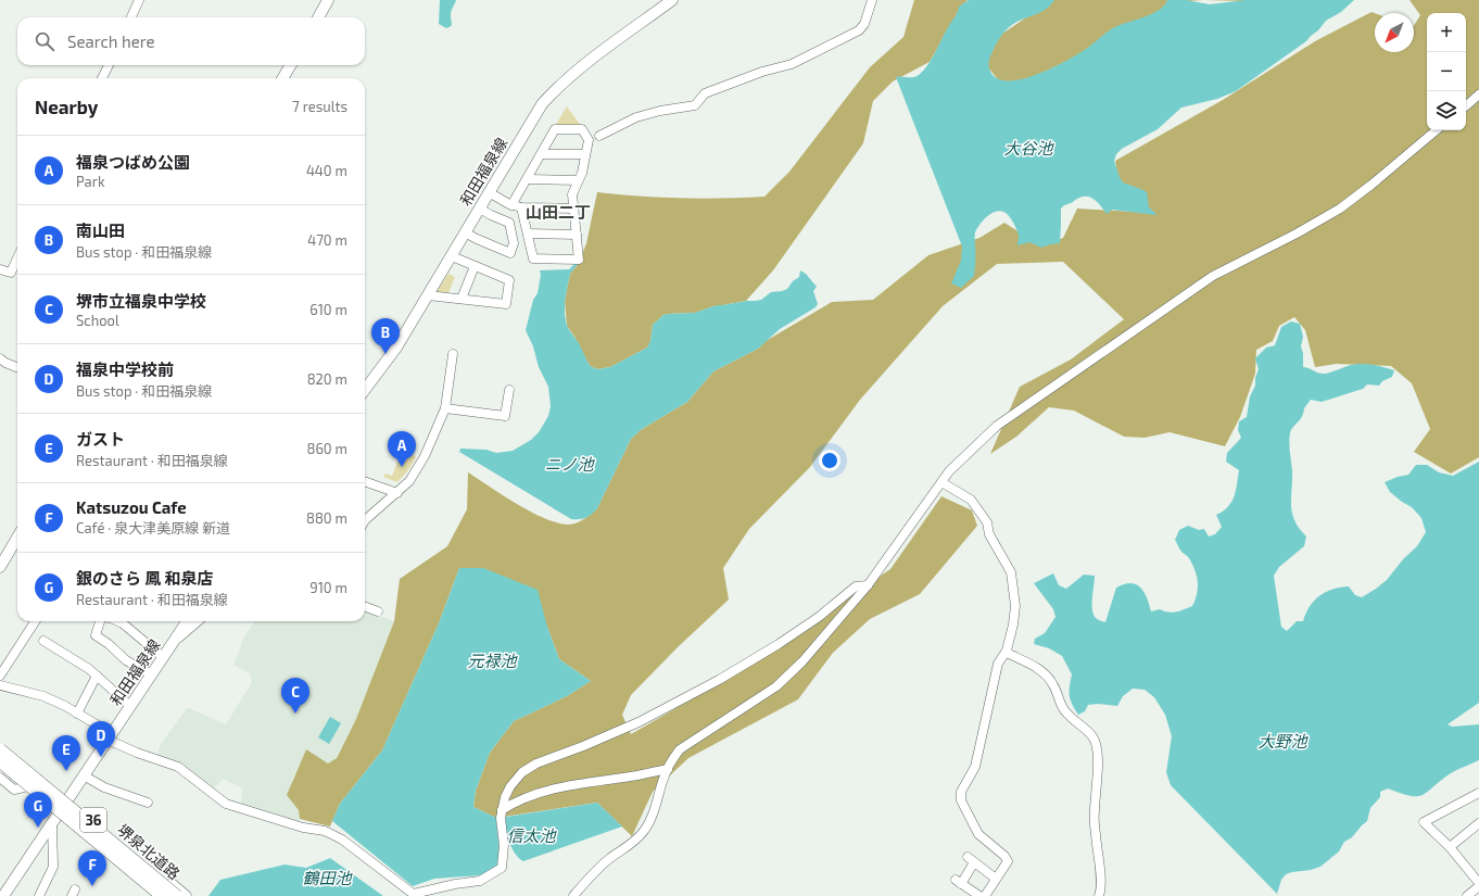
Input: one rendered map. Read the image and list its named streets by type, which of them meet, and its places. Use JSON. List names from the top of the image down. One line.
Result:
{"streets":{"highway":["堺泉北道路"],"main road":["和田福泉線","36"]},"crossings":[["和田福泉線","36"]],"districts":["山田二丁"],"water":["大谷池","ニノ池","元禄池","大野池","信太池","鶴田池"],"north":"bottom left","page":{"map_buttons":["+","−"],"search":"Search here","heading":["Nearby","7 results"],"list":[{"mark":"A","name":"福泉つばめ公園","note":"Park","value":"440 m"},{"mark":"B","name":"南山田","note":"Bus stop · 和田福泉線","value":"470 m"},{"mark":"C","name":"堺市立福泉中学校","note":"School","value":"610 m"},{"mark":"D","name":"福泉中学校前","note":"Bus stop · 和田福泉線","value":"820 m"},{"mark":"E","name":"ガスト","note":"Restaurant · 和田福泉線","value":"860 m"},{"mark":"F","name":"Katsuzou Cafe","note":"Café · 泉大津美原線 新道","value":"880 m"},{"mark":"G","name":"銀のさら 鳳 和泉店","note":"Restaurant · 和田福泉線","value":"910 m"}],"pins":["B","A","C","D","E","G","F"]}}
